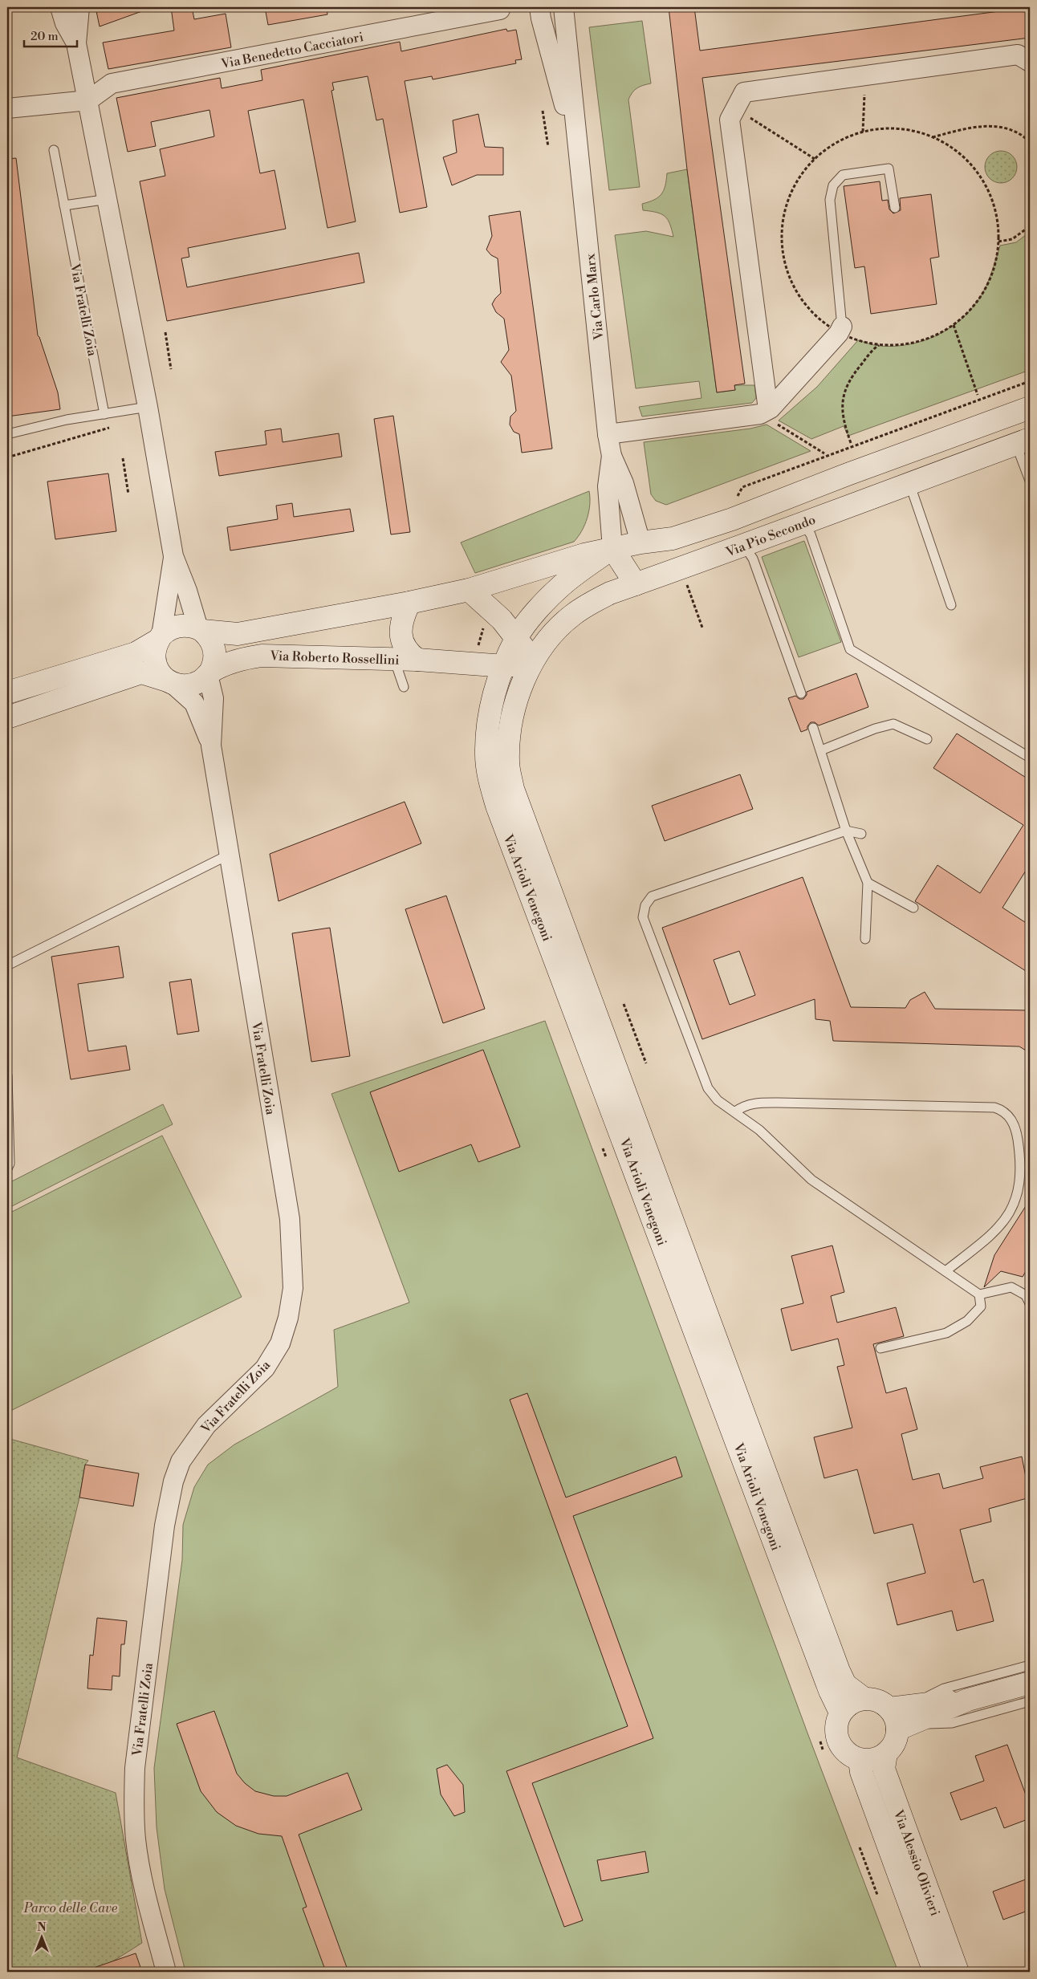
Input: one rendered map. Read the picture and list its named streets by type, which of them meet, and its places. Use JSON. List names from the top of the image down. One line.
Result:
{"streets":{"main road":["Via Carlo Marx","Via Fratelli Zoia","Via Pio Secondo","Via Roberto Rossellini","Via Arioli Venegoni","Via Alessio Olivieri"],"street":["Via Benedetto Cacciatori"]},"crossings":[["Via Benedetto Cacciatori","Via Fratelli Zoia"],["Via Carlo Marx","Via Pio Secondo"],["Via Fratelli Zoia","Via Roberto Rossellini"],["Via Pio Secondo","Via Roberto Rossellini"],["Via Pio Secondo","Via Arioli Venegoni"],["Via Roberto Rossellini","Via Arioli Venegoni"],["Via Arioli Venegoni","Via Alessio Olivieri"]],"parks":["Parco delle Cave"],"scale_bar":"20 m","north":"top"}
